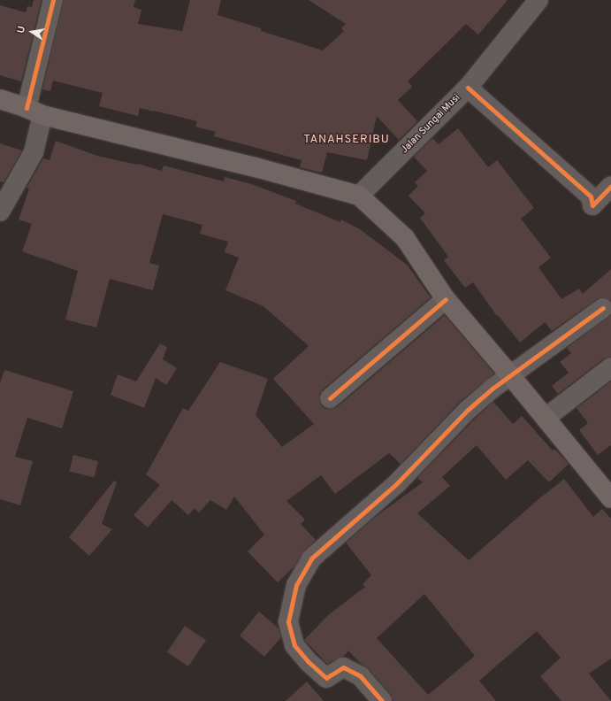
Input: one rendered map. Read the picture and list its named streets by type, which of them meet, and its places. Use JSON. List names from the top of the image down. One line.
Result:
{"streets":{"street":["Jalan Sungai Musi"]},"districts":["TANAHSERIBU"],"north":"left"}
